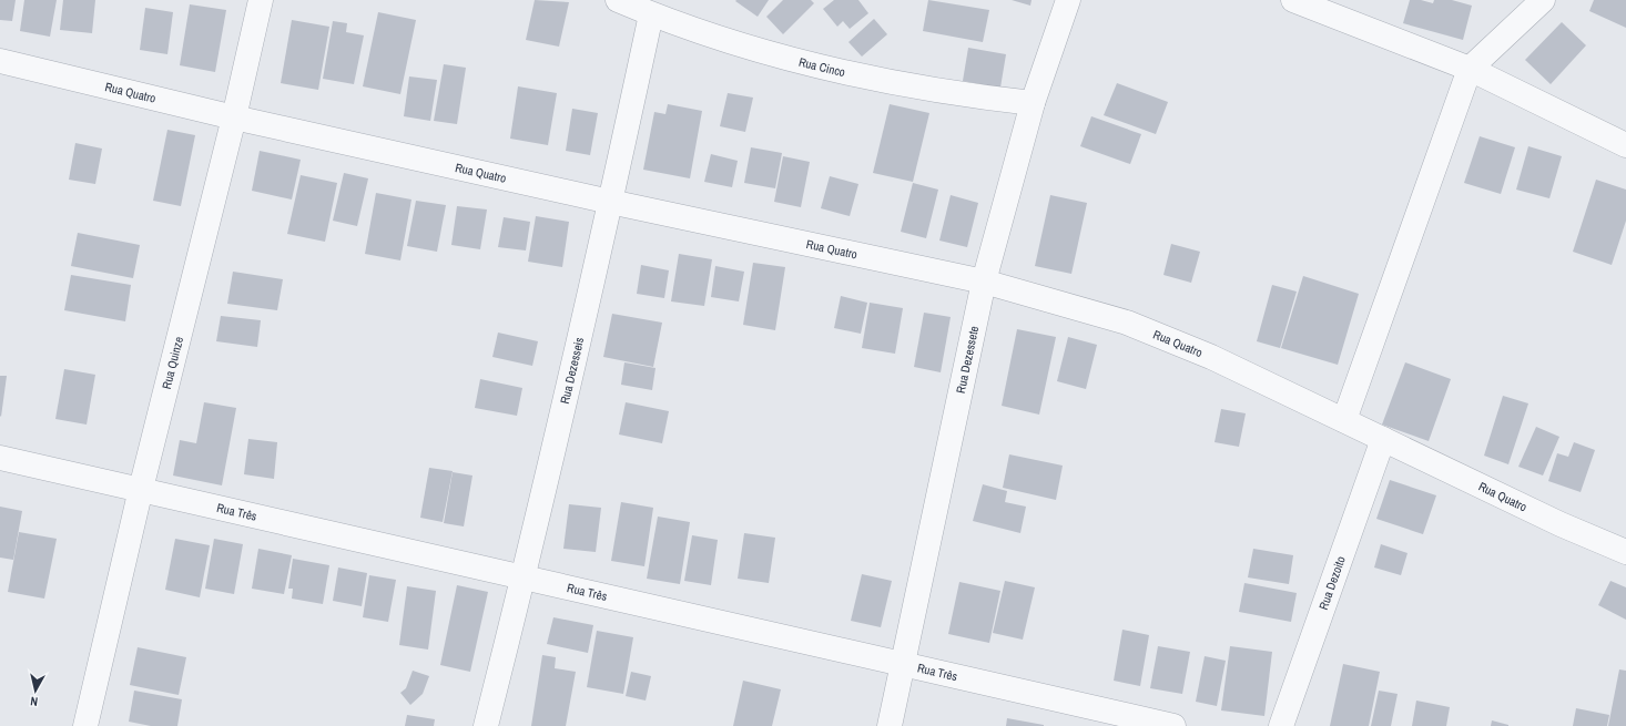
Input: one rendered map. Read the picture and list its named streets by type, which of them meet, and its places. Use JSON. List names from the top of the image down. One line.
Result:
{"streets":{"street":["Rua Cinco","Rua Quatro","Rua Dezessete","Rua Quinze","Rua Dezesseis","Rua Três","Rua Dezoito"]},"crossings":[["Rua Cinco","Rua Dezessete"],["Rua Cinco","Rua Dezesseis"],["Rua Quatro","Rua Dezessete"],["Rua Quatro","Rua Quinze"],["Rua Quatro","Rua Dezesseis"],["Rua Quatro","Rua Dezoito"],["Rua Dezessete","Rua Três"],["Rua Quinze","Rua Três"],["Rua Dezesseis","Rua Três"]],"north":"bottom"}
